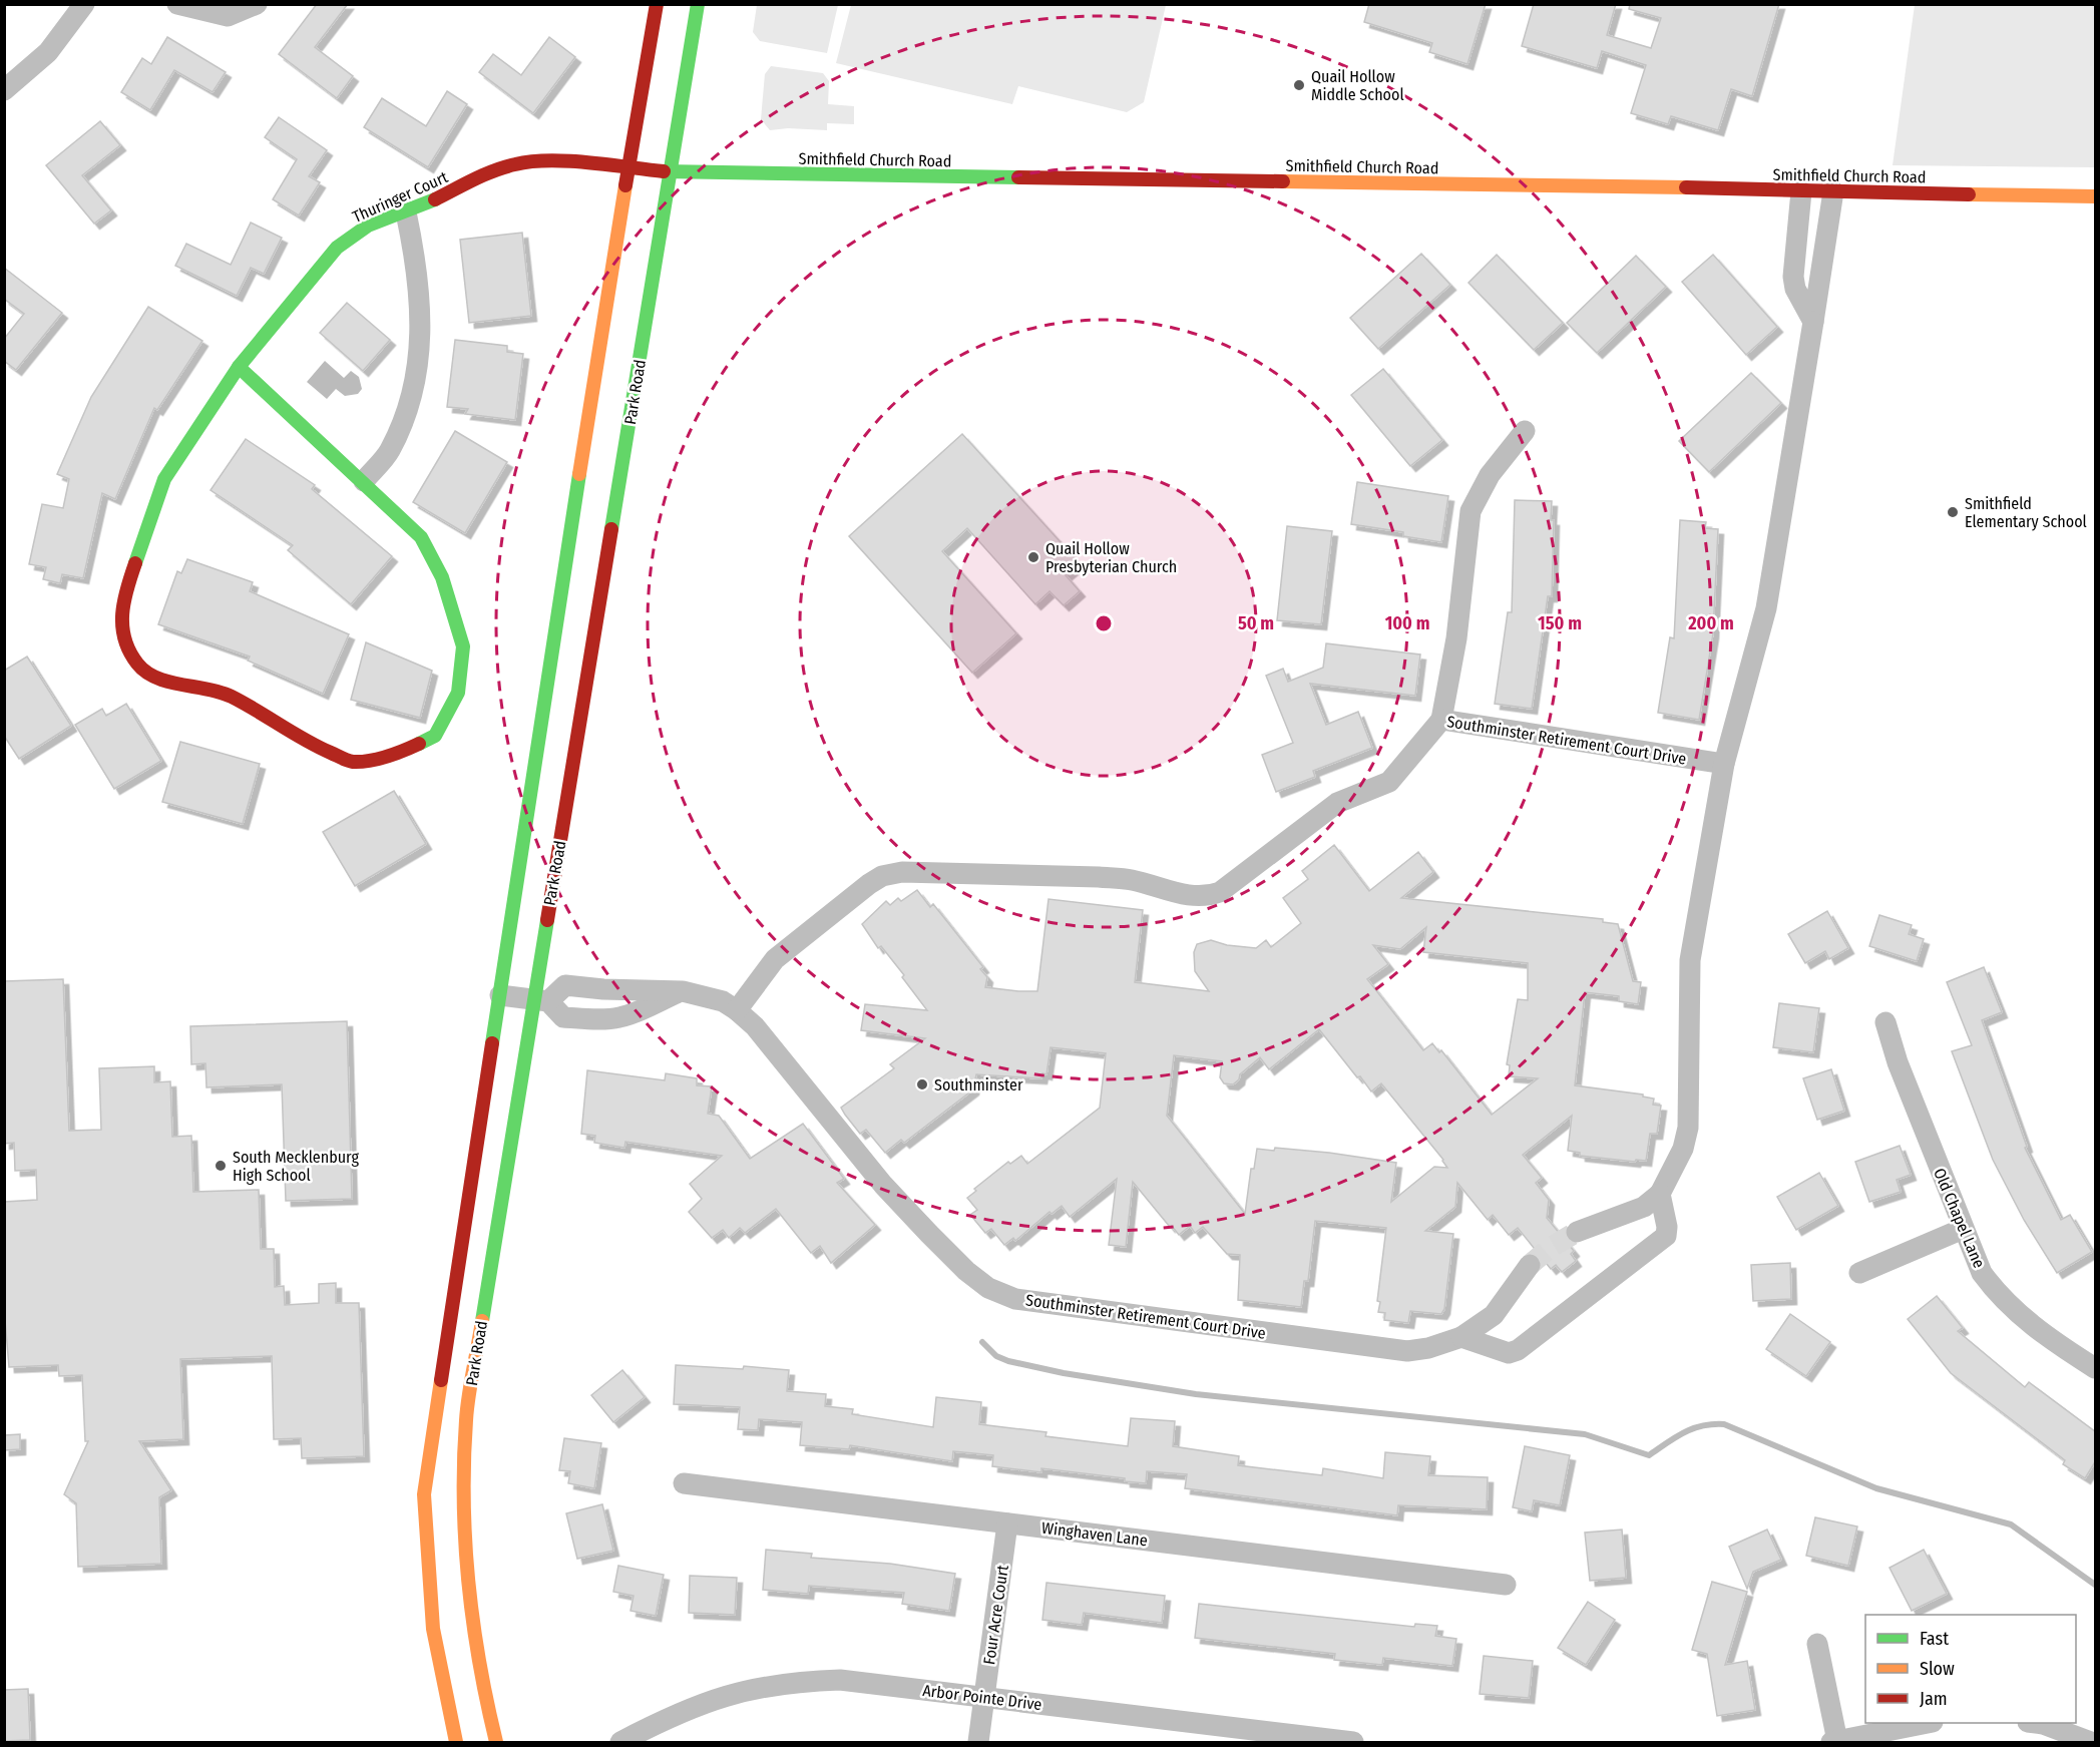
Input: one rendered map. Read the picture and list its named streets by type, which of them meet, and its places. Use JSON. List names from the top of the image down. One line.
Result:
{"streets":{"main road":["Smithfield Church Road","Thuringer Court","Park Road"],"street":["Southminster Retirement Court Drive","Old Chapel Lane","Winghaven Lane","Four Acre Court","Arbor Pointe Drive"]},"crossings":[["Smithfield Church Road","Thuringer Court"],["Smithfield Church Road","Park Road"],["Thuringer Court","Park Road"],["Park Road","Southminster Retirement Court Drive"],["Winghaven Lane","Four Acre Court"],["Four Acre Court","Arbor Pointe Drive"]],"places":["Quail Hollow Middle School","Smithfield Elementary School","Quail Hollow Presbyterian Church","Southminster","South Mecklenburg High School"],"legend":["Fast","Slow","Jam"],"rings":["50 m","100 m","150 m","200 m"]}
